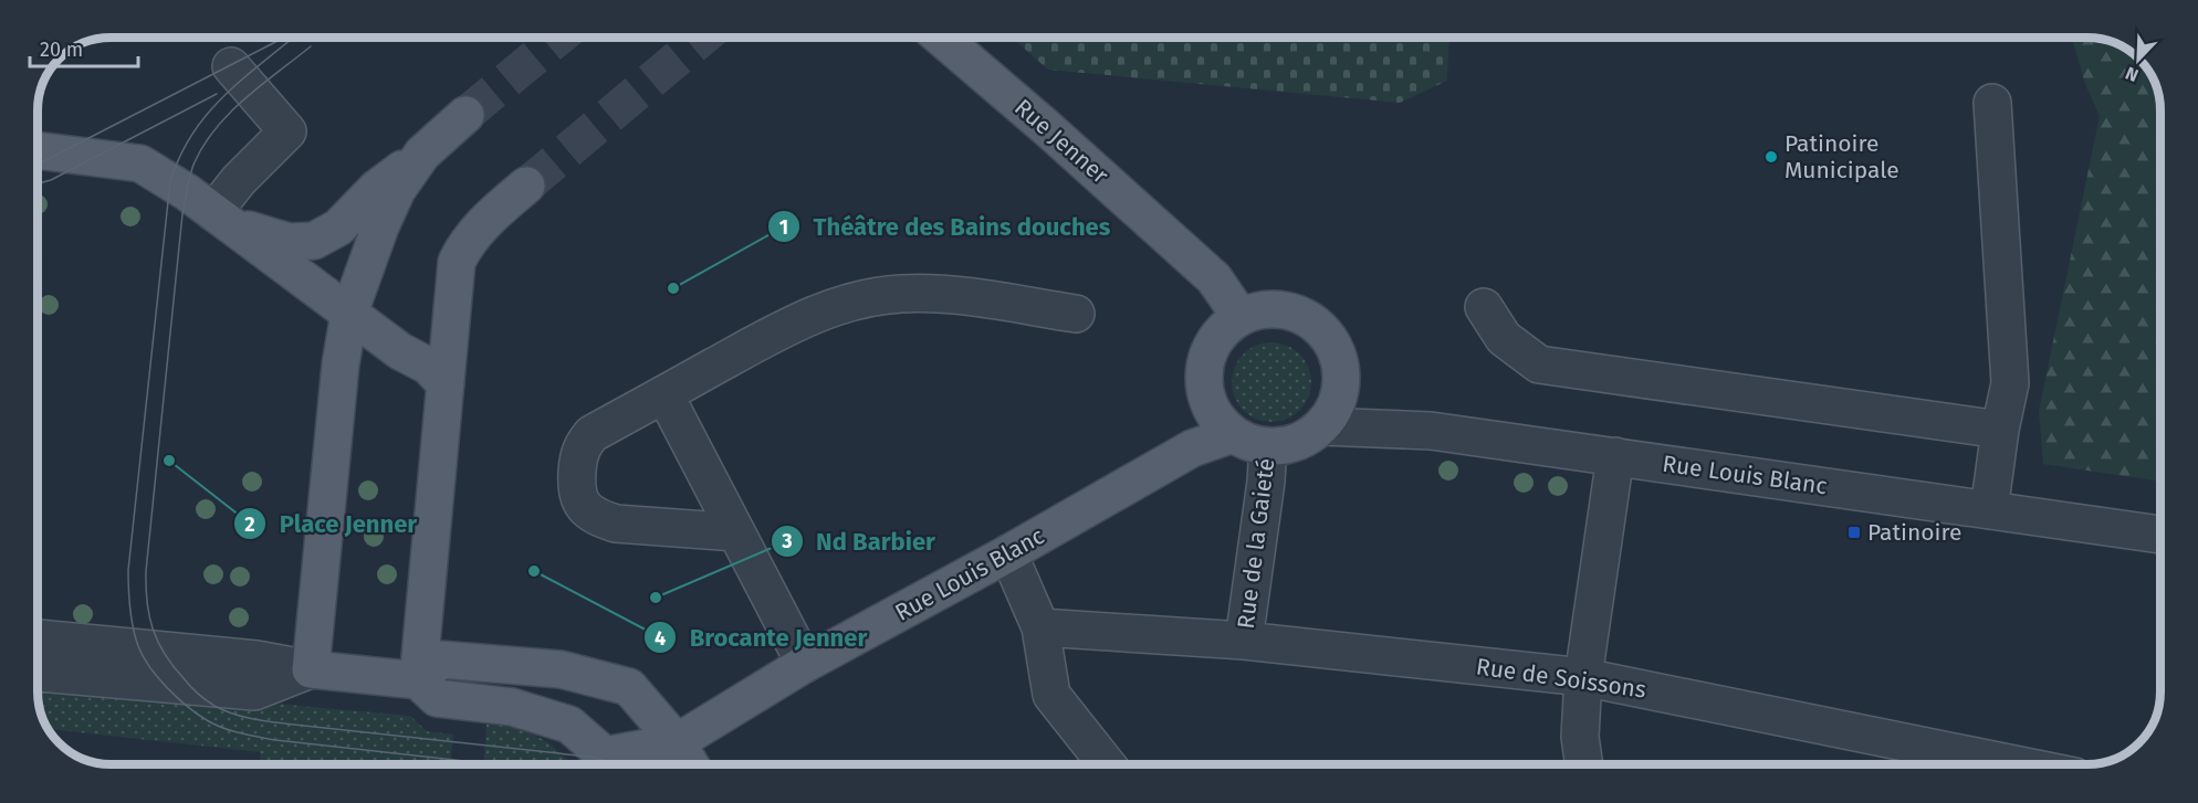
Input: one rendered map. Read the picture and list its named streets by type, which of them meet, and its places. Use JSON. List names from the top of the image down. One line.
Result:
{"streets":{"main road":["Rue Jenner","Rue Louis Blanc"],"street":["Rue de la Gaieté","Rue de Soissons"]},"crossings":[["Rue Jenner","Rue Louis Blanc"],["Rue Jenner","Rue de la Gaieté"],["Rue Louis Blanc","Rue de la Gaieté"],["Rue de la Gaieté","Rue de Soissons"]],"places":{"other":["Patinoire Municipale","Théâtre des Bains douches","Place Jenner","Brocante Jenner","Nd Barbier"],"transit":["Patinoire"]},"scale_bar":"20 m","north":"bottom left"}
